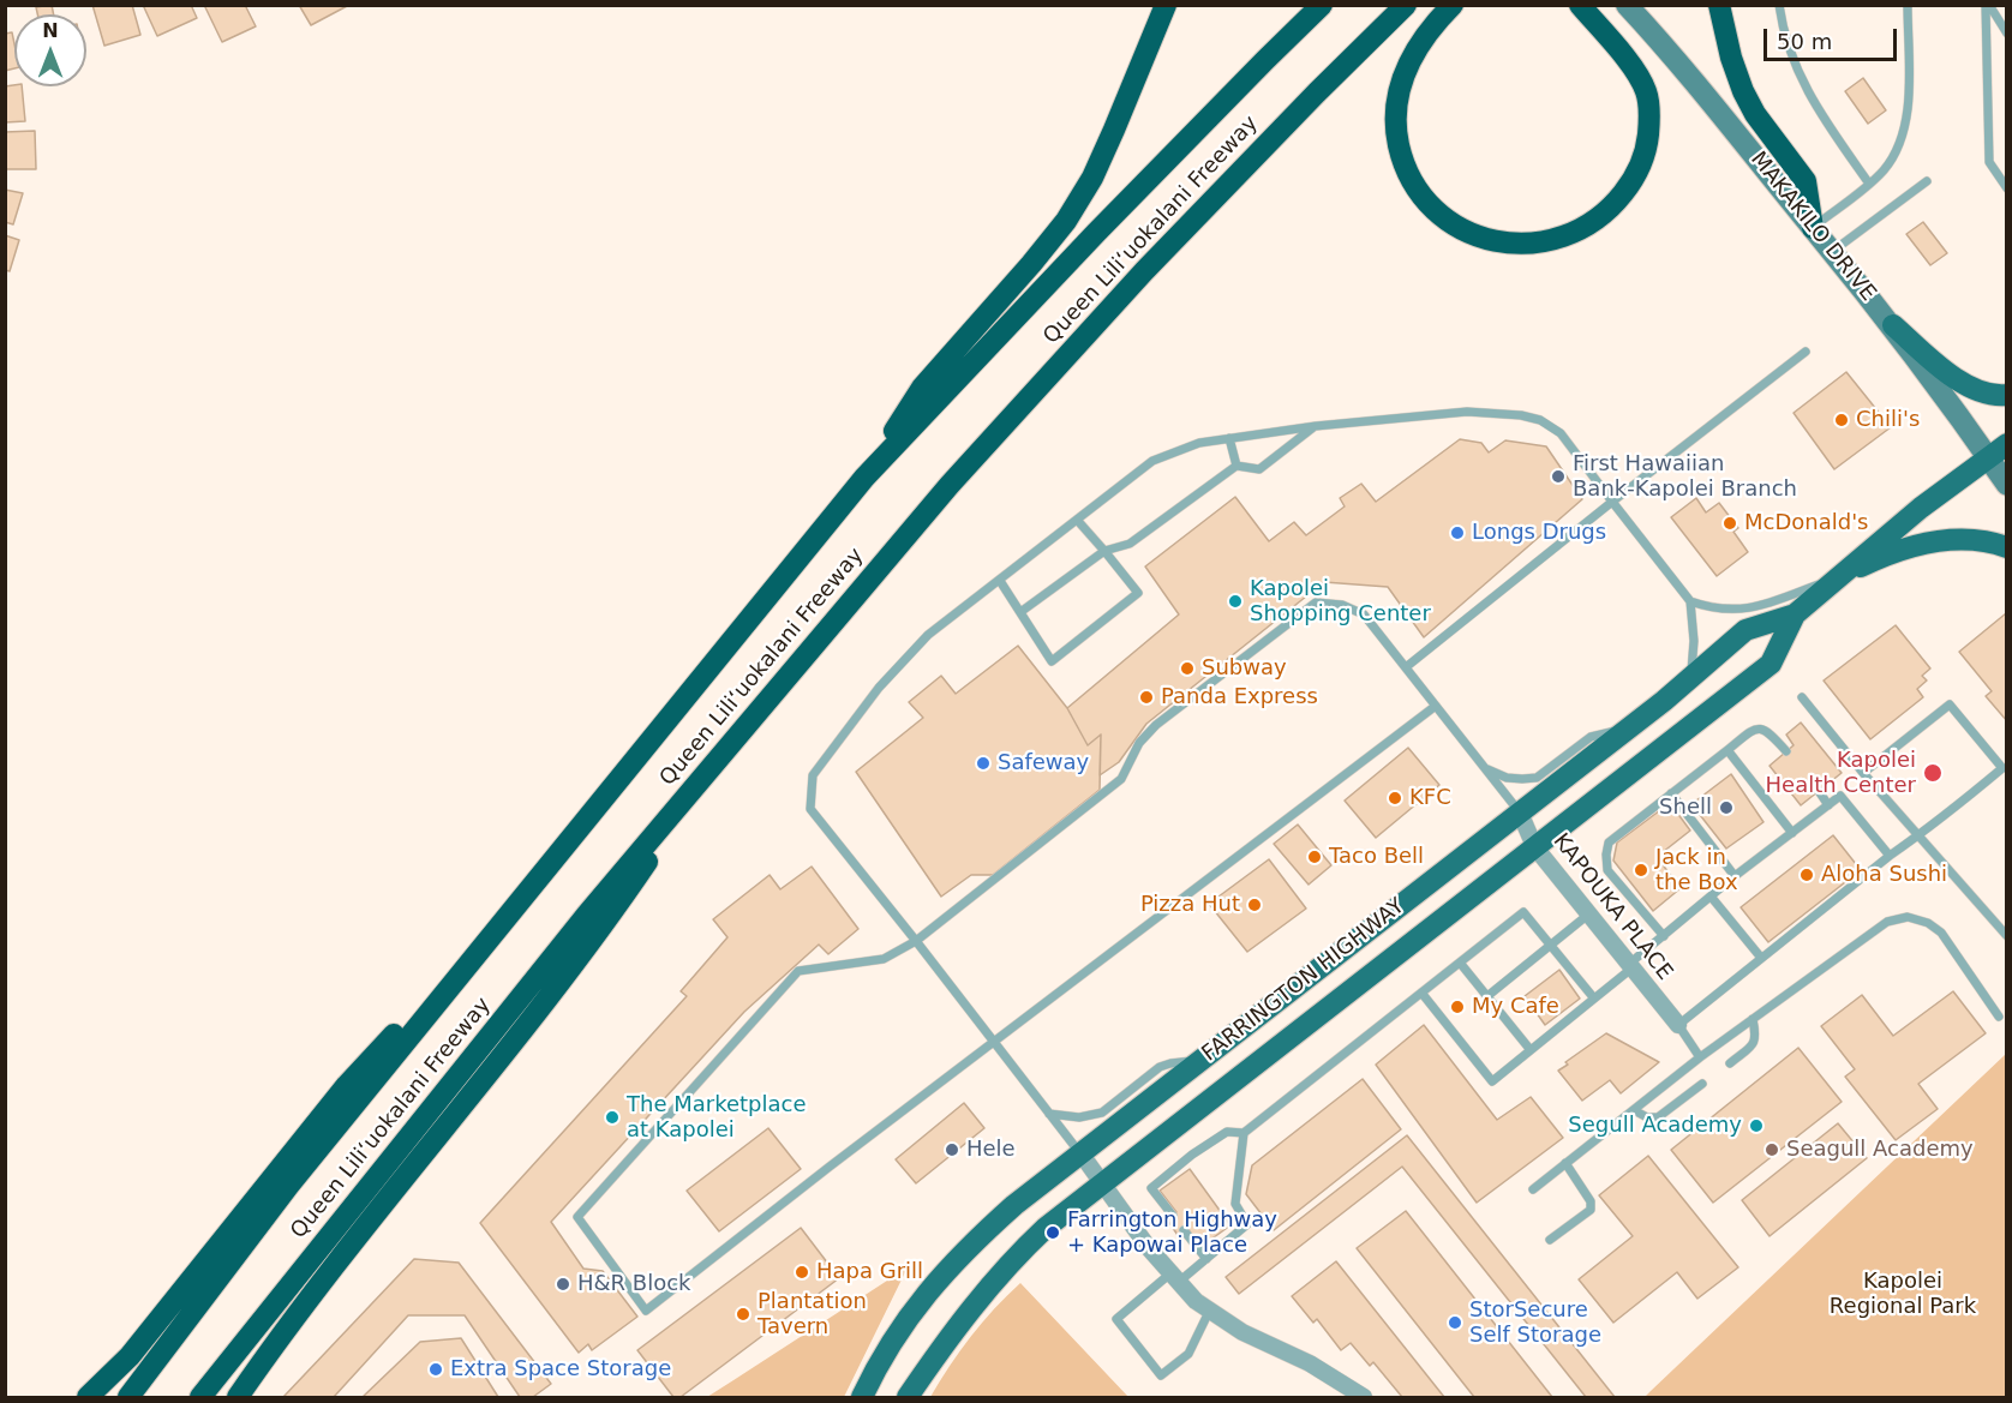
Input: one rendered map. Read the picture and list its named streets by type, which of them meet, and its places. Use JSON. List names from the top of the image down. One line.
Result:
{"streets":{"highway":["Queen Liliʻuokalani Freeway"],"main road":["MAKAKILO DRIVE","FARRINGTON HIGHWAY"],"street":["KAPOUKA PLACE"]},"crossings":[["MAKAKILO DRIVE","FARRINGTON HIGHWAY"],["KAPOUKA PLACE","FARRINGTON HIGHWAY"]],"parks":["Kapolei Regional Park"],"places":["Chili's","First Hawaiian Bank-Kapolei Branch","McDonald's","Longs Drugs","Kapolei Shopping Center","Subway","Panda Express","Safeway","Kapolei Health Center","KFC","Shell","Taco Bell","Jack in the Box","Aloha Sushi","Pizza Hut","My Cafe","The Marketplace at Kapolei","Segull Academy","Hele","Seagull Academy","Farrington Highway + Kapowai Place","Hapa Grill","H&R Block","Plantation Tavern","StorSecure Self Storage","Extra Space Storage"],"scale_bar":"50 m","north":"top"}
